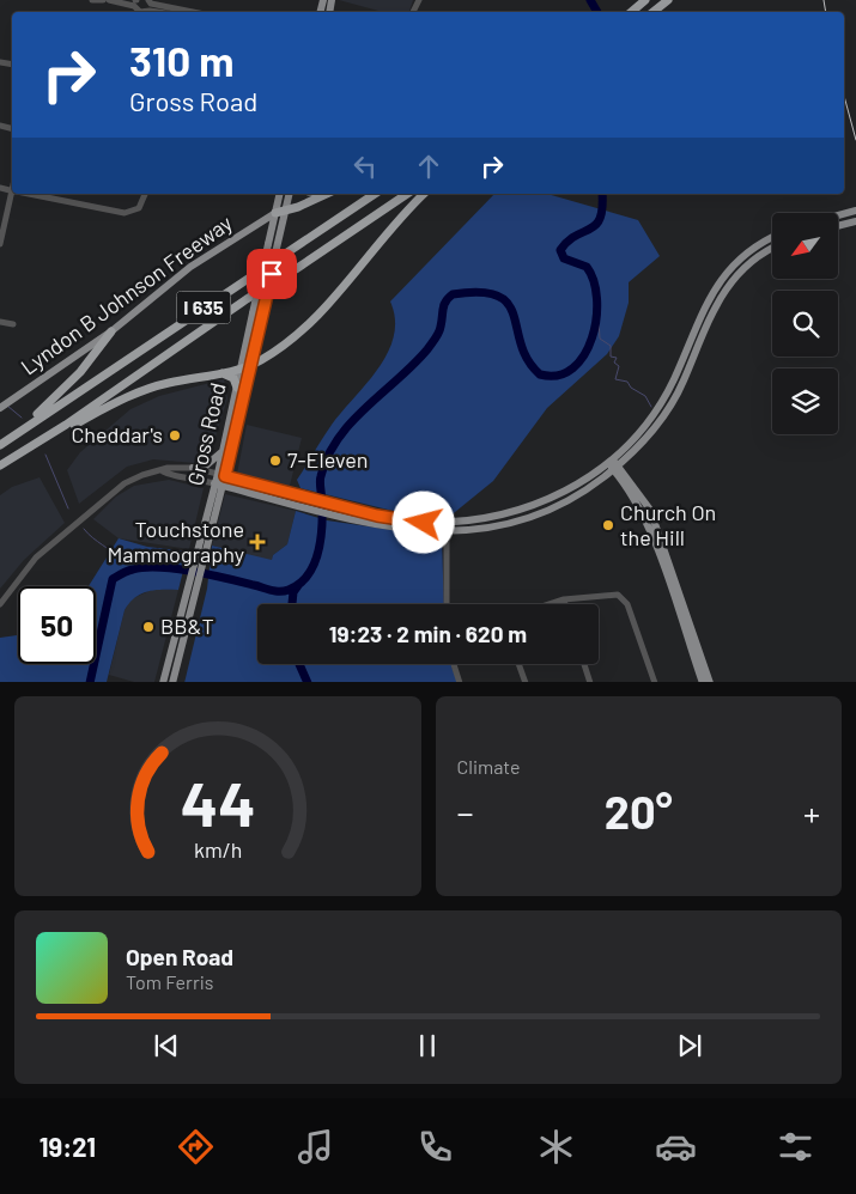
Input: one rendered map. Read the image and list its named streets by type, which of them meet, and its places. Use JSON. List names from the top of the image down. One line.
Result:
{"streets":{"highway":["I 635"],"main road":["Lyndon B Johnson Freeway","Gross Road"]},"crossings":[["Lyndon B Johnson Freeway","Gross Road"]],"places":{"other":["Cheddar's","7-Eleven","Church On the Hill","BB&T"],"health":["Touchstone Mammography"]},"north":"bottom left","page":{"turn":["310 m","Gross Road"],"limit":"50","trip":"19:23 · 2 min · 620 m","tile":"Climate","heat":["−","20°","+"],"song":["Open Road","Tom Ferris"],"tabs":"19:21","gauge":["44","km/h"]}}
